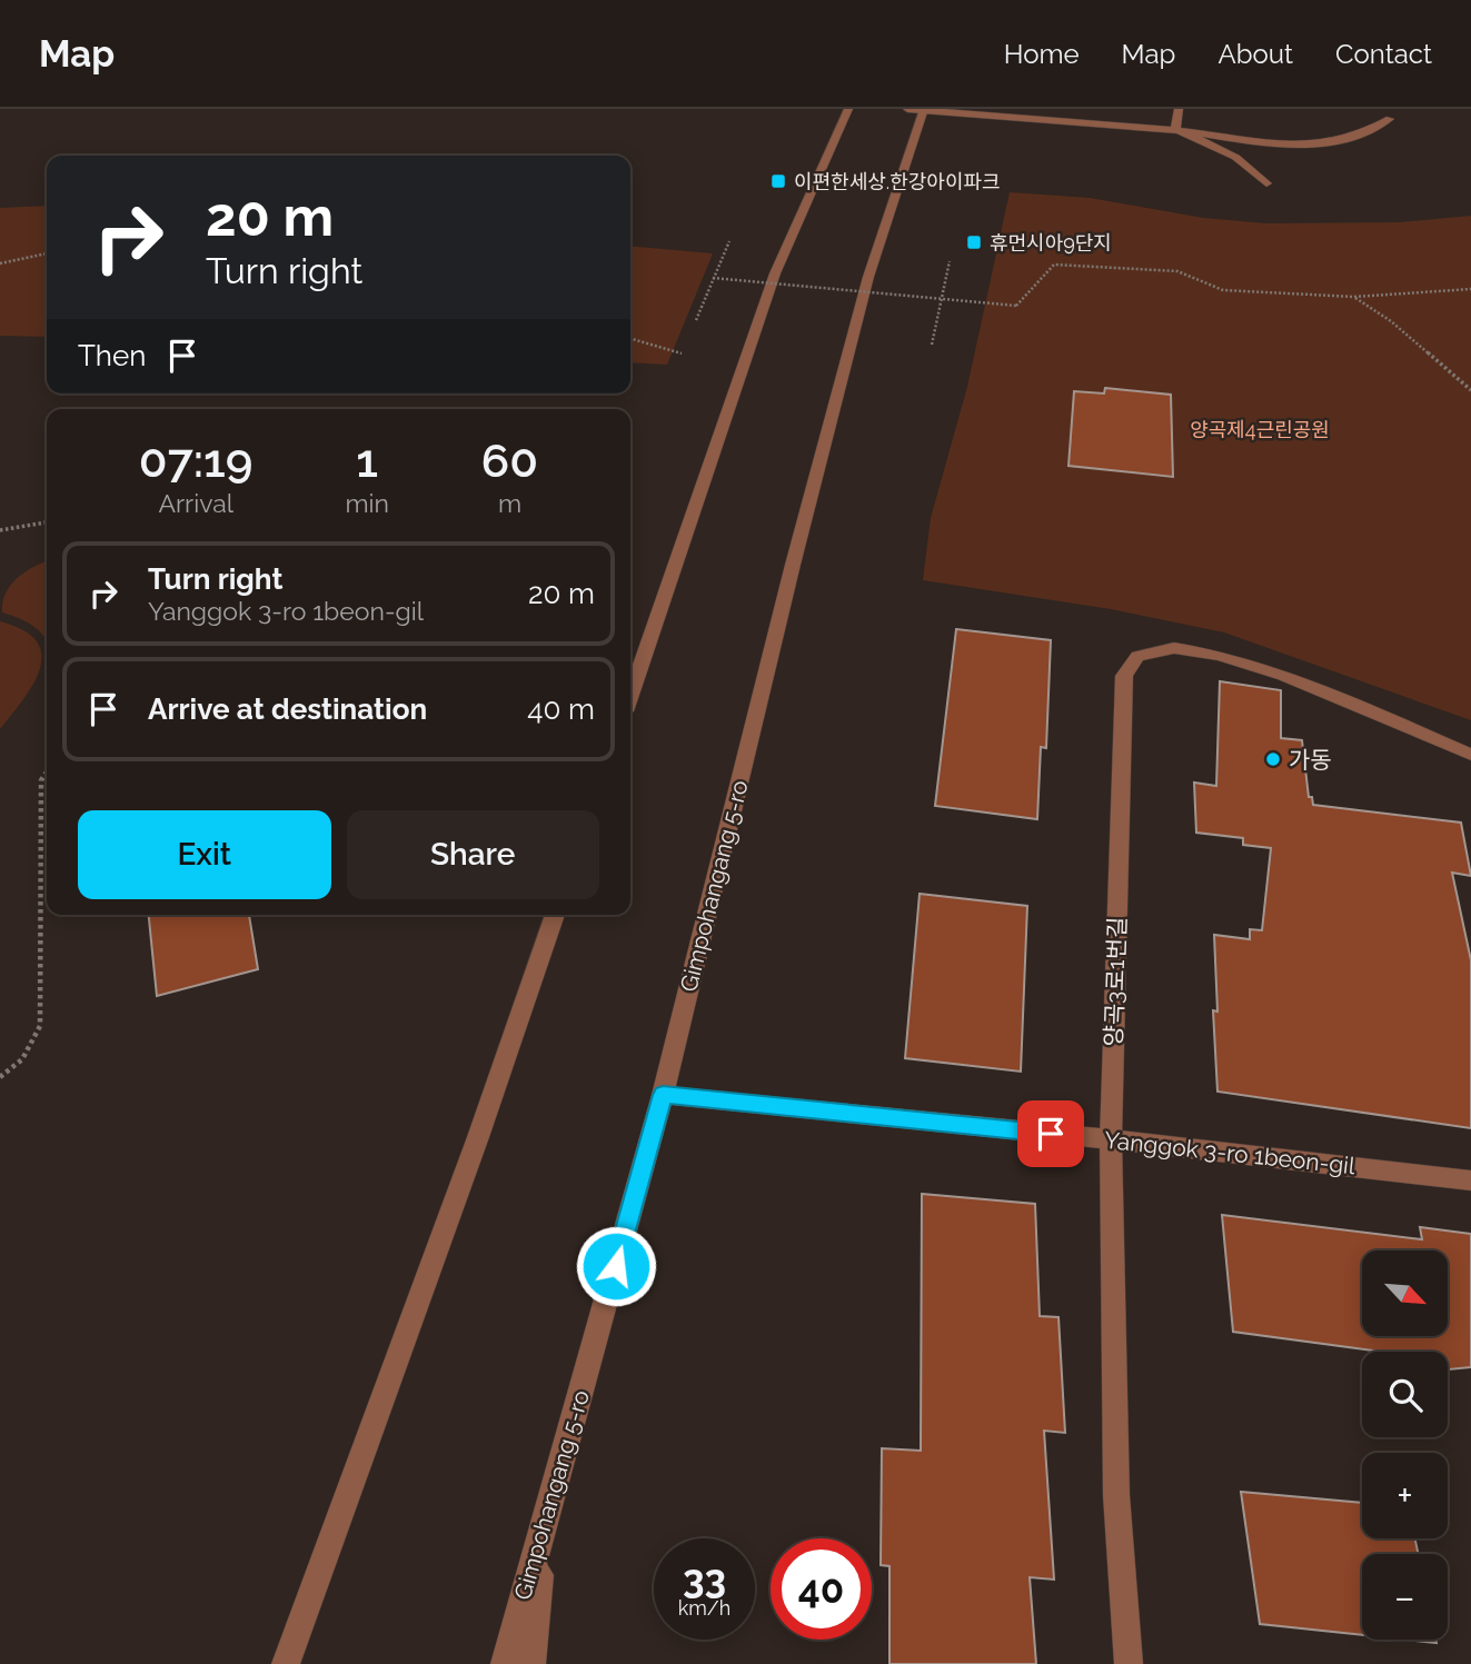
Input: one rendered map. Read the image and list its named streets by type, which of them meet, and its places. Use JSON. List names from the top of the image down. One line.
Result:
{"streets":{"street":["Gimpohangang 5-ro","양곡3로1번길","Yanggok 3-ro 1beon-gil"]},"crossings":[["Gimpohangang 5-ro","Yanggok 3-ro 1beon-gil"],["양곡3로1번길","Yanggok 3-ro 1beon-gil"]],"parks":["양곡제4근린공원"],"places":{"transit":["이편한세상.한강아이파크","휴먼시아9단지"],"other":["가동"]},"north":"bottom right","page":{"header":"Map","nav":["Home","Map","About","Contact"],"turn":["20 m","Turn right"],"then":"Then","eta":["07:19","Arrival","1","min","60","m"],"list":[{"name":"Turn right","note":"Yanggok 3-ro 1beon-gil","value":"20 m"},{"name":"Arrive at destination","value":"40 m"}],"buttons":["Exit","Share"],"map_buttons":["+","−"],"speed":"33 km/h","limit":"40"}}
